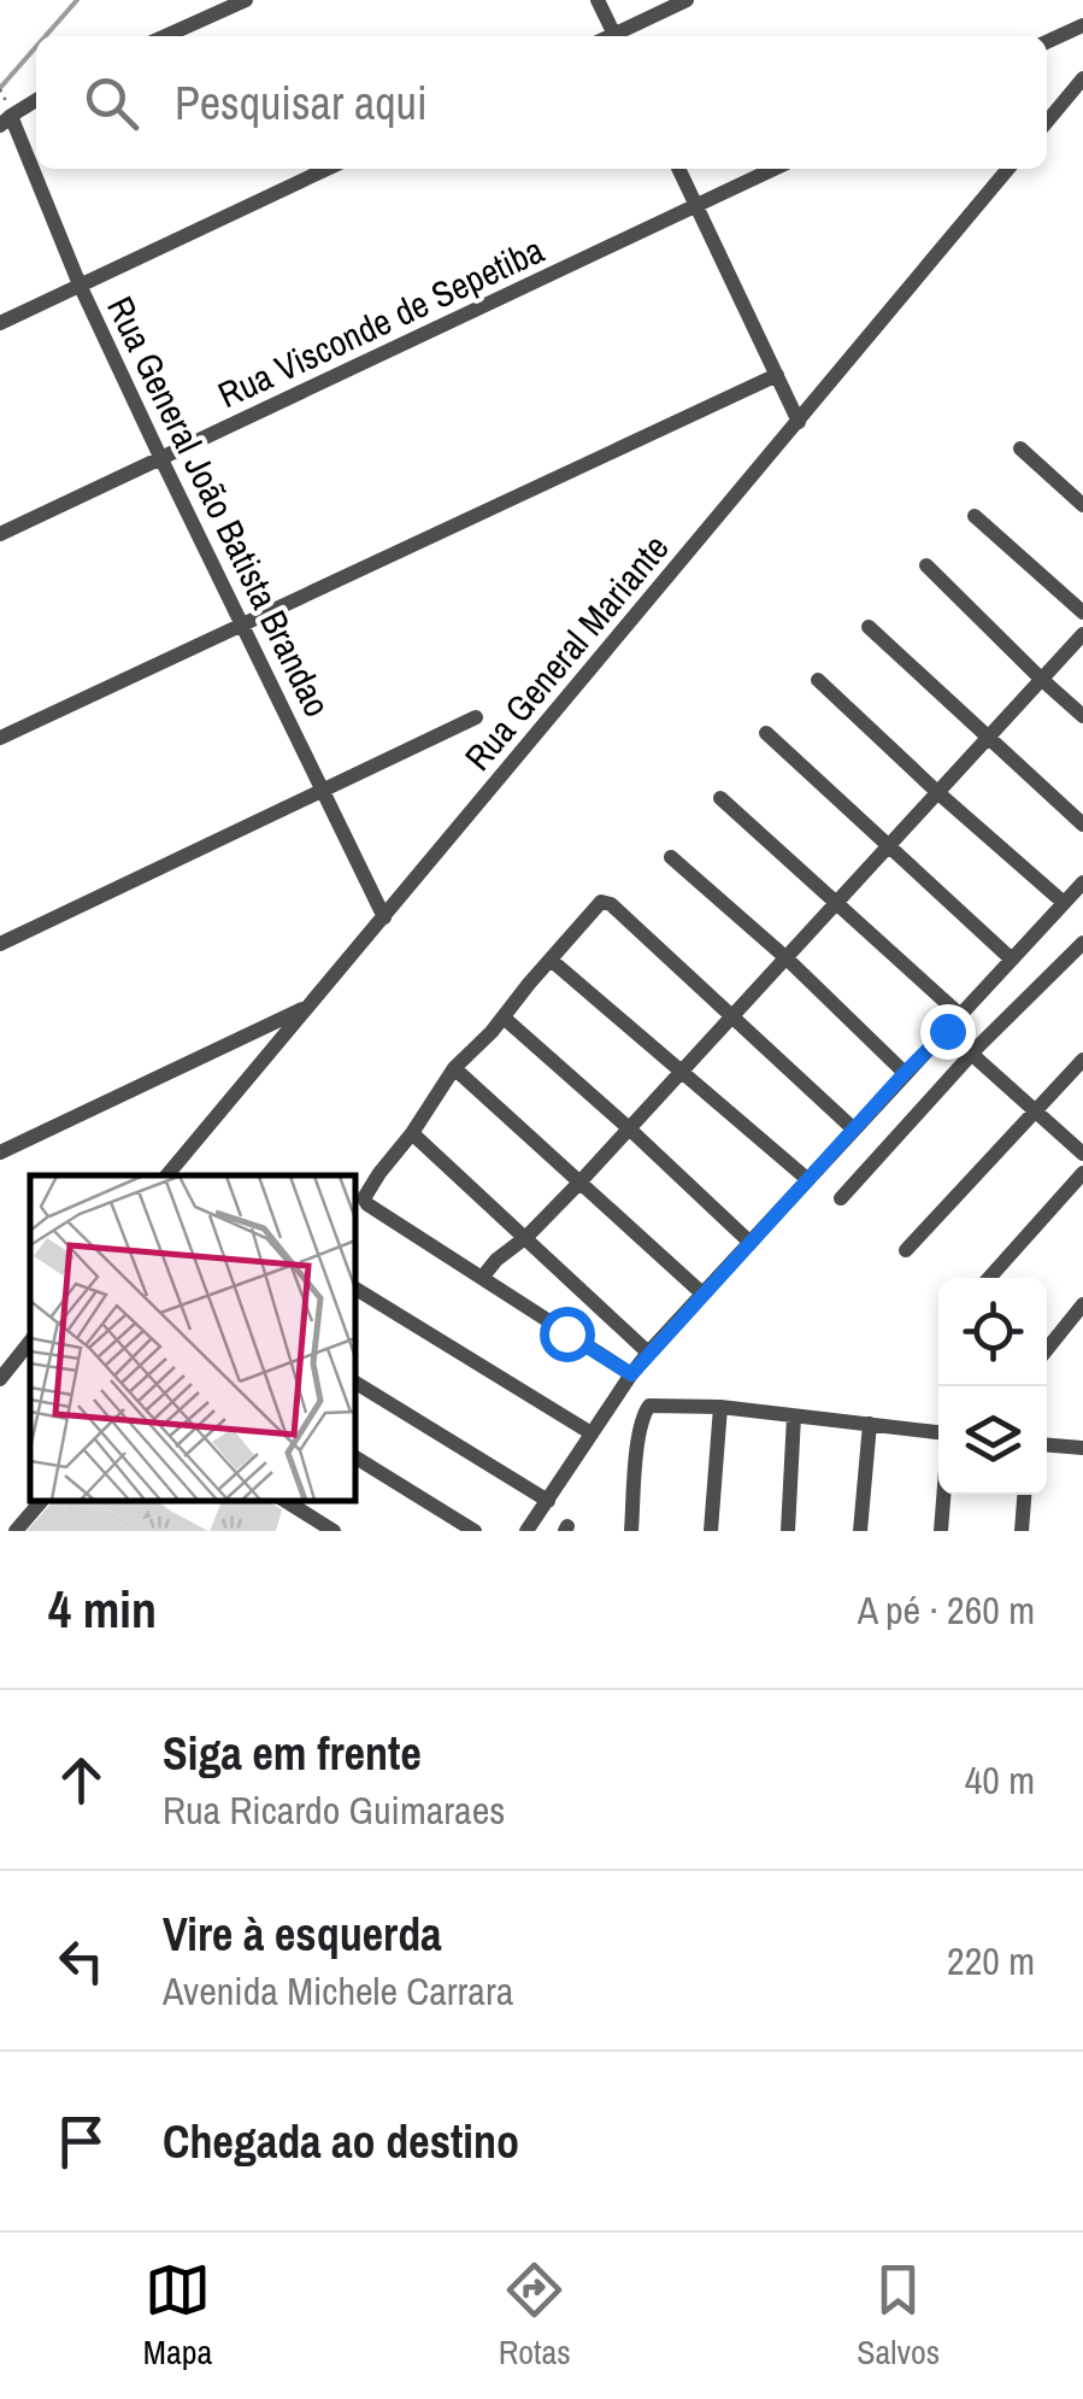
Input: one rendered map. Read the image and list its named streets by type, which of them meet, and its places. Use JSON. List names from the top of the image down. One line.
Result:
{"streets":{"street":["Rua Visconde de Sepetiba","Rua General João Batista Brandao","Rua General Mariante"]},"crossings":[["Rua Visconde de Sepetiba","Rua General João Batista Brandao"],["Rua General João Batista Brandao","Rua General Mariante"]],"page":{"search":"Pesquisar aqui","heading":["4 min","A pé · 260 m"],"list":[["Siga em frente","Rua Ricardo Guimaraes","40 m"],["Vire à esquerda","Avenida Michele Carrara","220 m"],"Chegada ao destino"],"nav":["Mapa","Rotas","Salvos"]}}
